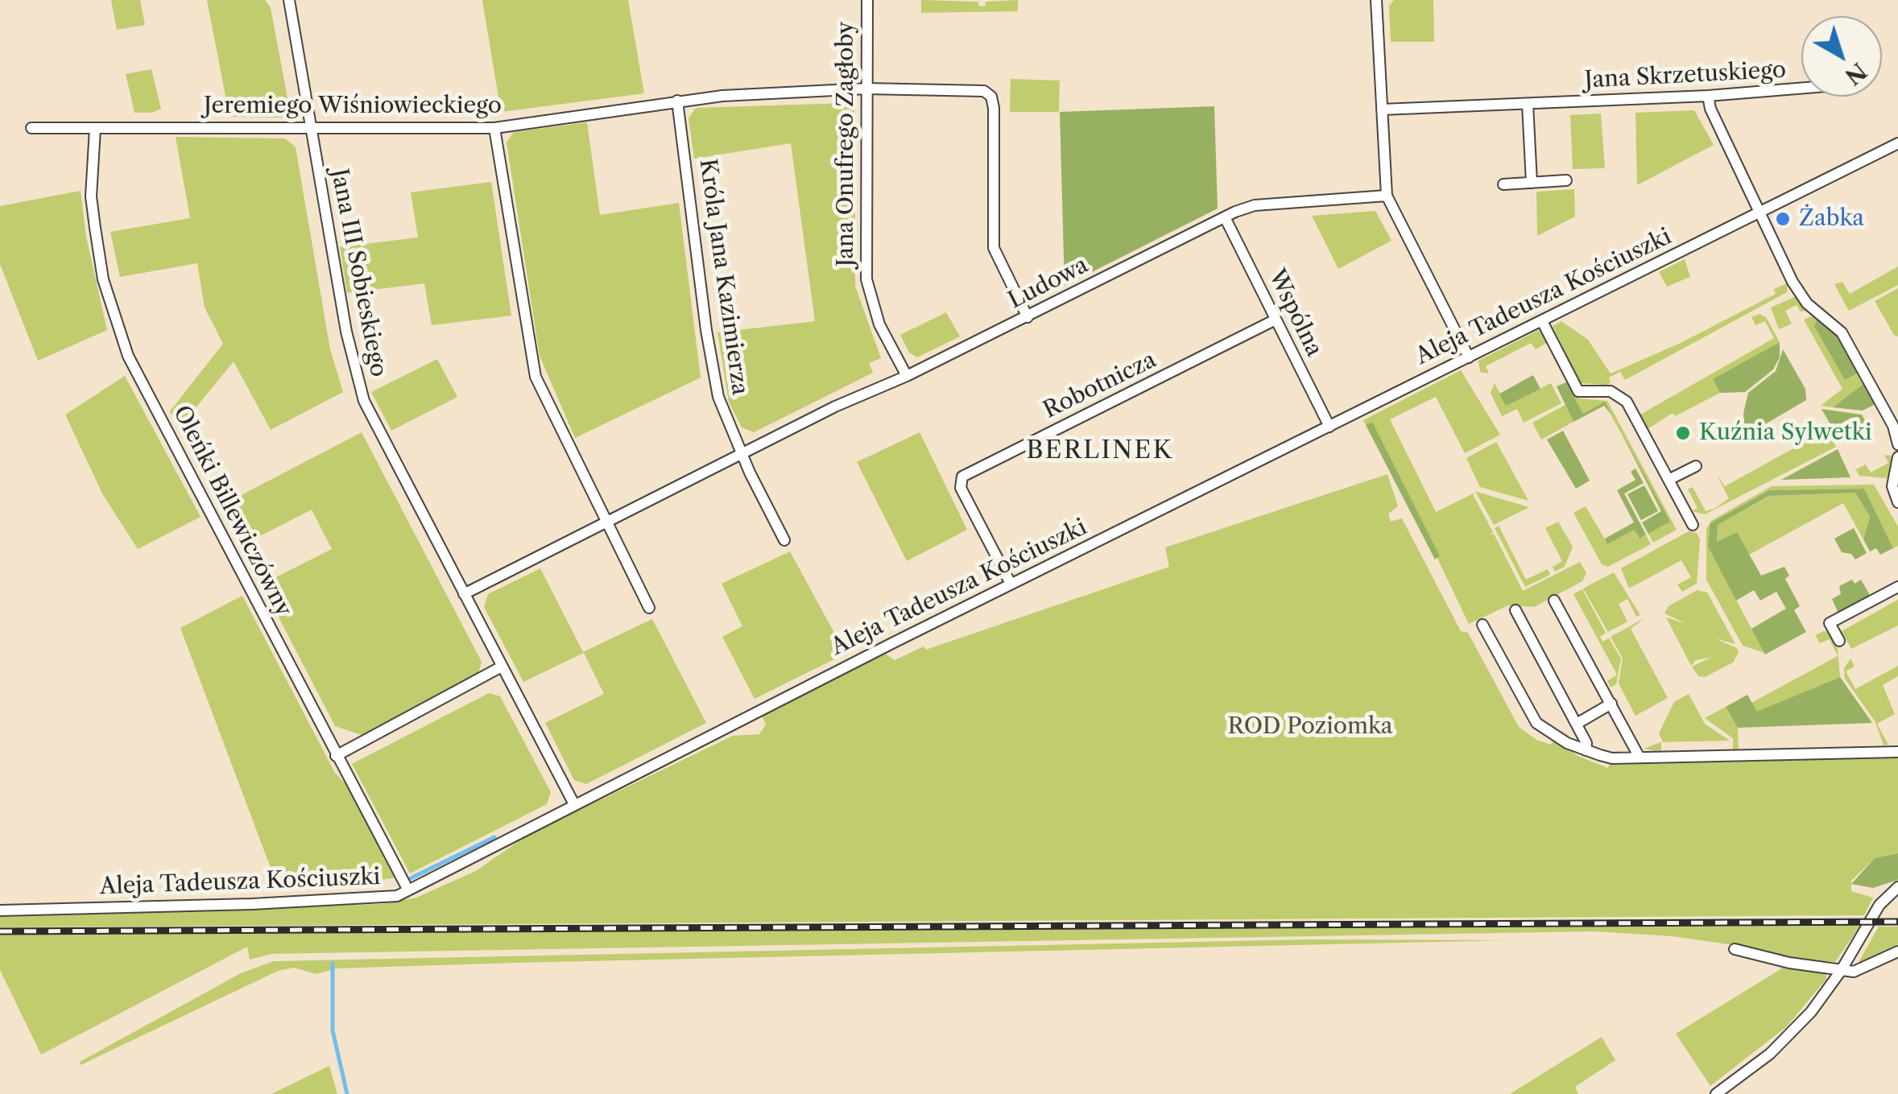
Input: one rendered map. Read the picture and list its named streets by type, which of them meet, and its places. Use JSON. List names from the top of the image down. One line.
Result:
{"streets":{"street":["Jana Skrzetuskiego","Jeremiego Wiśniowieckiego","Jana Onufrego Zagłoby","Jana III Sobieskiego","Króla Jana Kazimierza","Ludowa","Aleja Tadeusza Kościuszki","Wspólna","Robotnicza","Oleńki Billewiczówny"]},"crossings":[["Jeremiego Wiśniowieckiego","Jana Onufrego Zagłoby"],["Jeremiego Wiśniowieckiego","Jana III Sobieskiego"],["Jeremiego Wiśniowieckiego","Króla Jana Kazimierza"],["Jeremiego Wiśniowieckiego","Ludowa"],["Jeremiego Wiśniowieckiego","Oleńki Billewiczówny"],["Jana Onufrego Zagłoby","Ludowa"],["Jana III Sobieskiego","Ludowa"],["Jana III Sobieskiego","Aleja Tadeusza Kościuszki"],["Króla Jana Kazimierza","Ludowa"],["Ludowa","Wspólna"],["Aleja Tadeusza Kościuszki","Wspólna"],["Aleja Tadeusza Kościuszki","Robotnicza"],["Aleja Tadeusza Kościuszki","Oleńki Billewiczówny"],["Wspólna","Robotnicza"]],"districts":["BERLINEK"],"parks":["ROD Poziomka"],"places":["Żabka","Kuźnia Sylwetki"],"north":"bottom right"}
